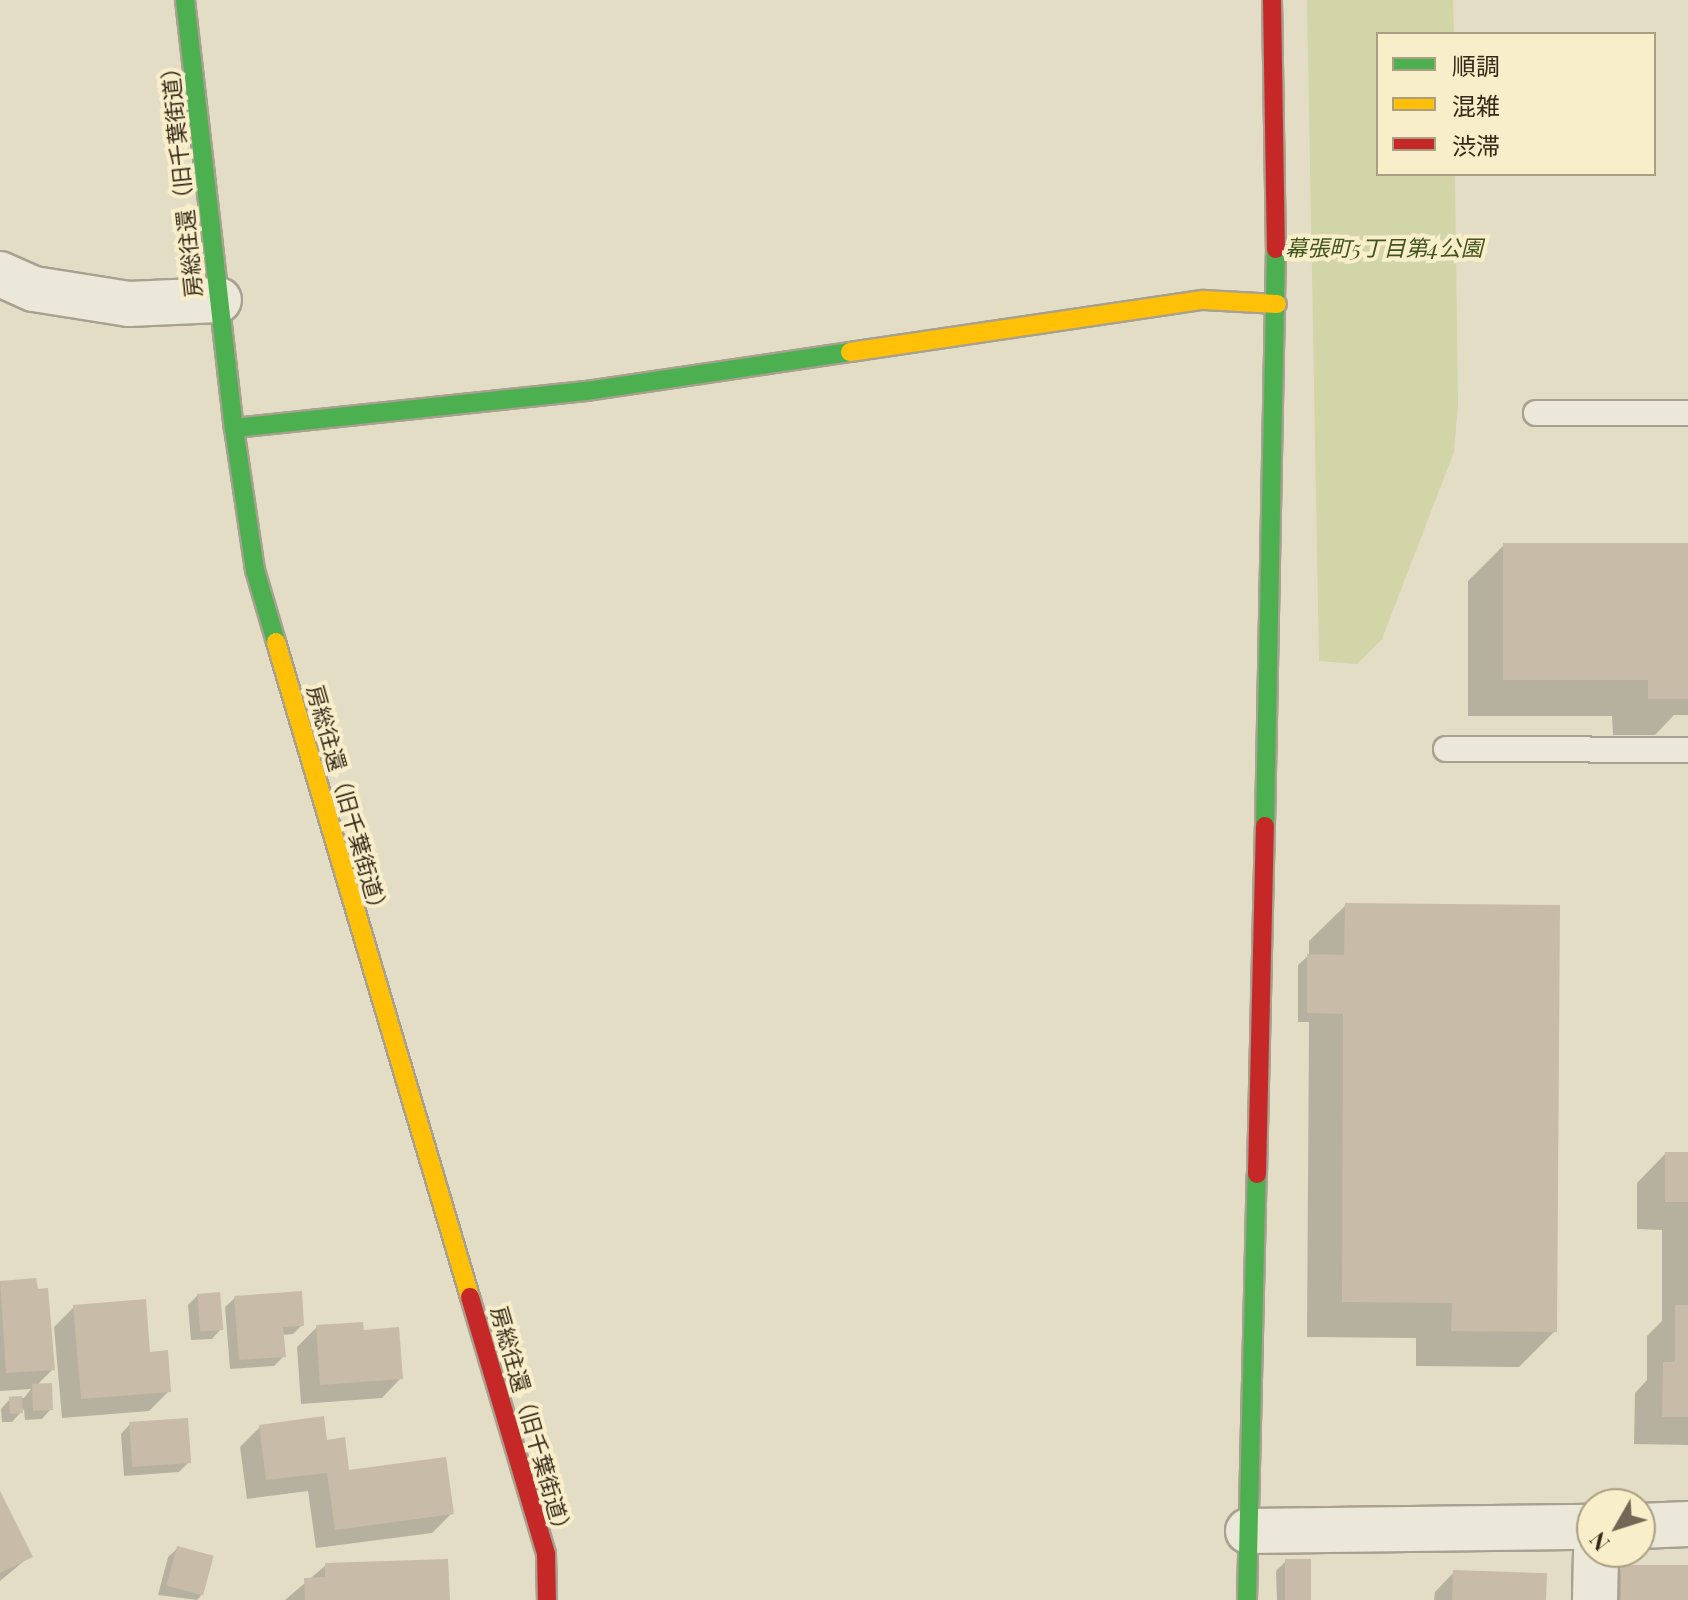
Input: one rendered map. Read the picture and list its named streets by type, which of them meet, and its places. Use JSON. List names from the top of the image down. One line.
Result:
{"streets":{"street":["房総往還（旧千葉街道）"]},"parks":["幕張町5丁目第4公園"],"legend":["順調","混雑","渋滞"],"north":"bottom left"}
